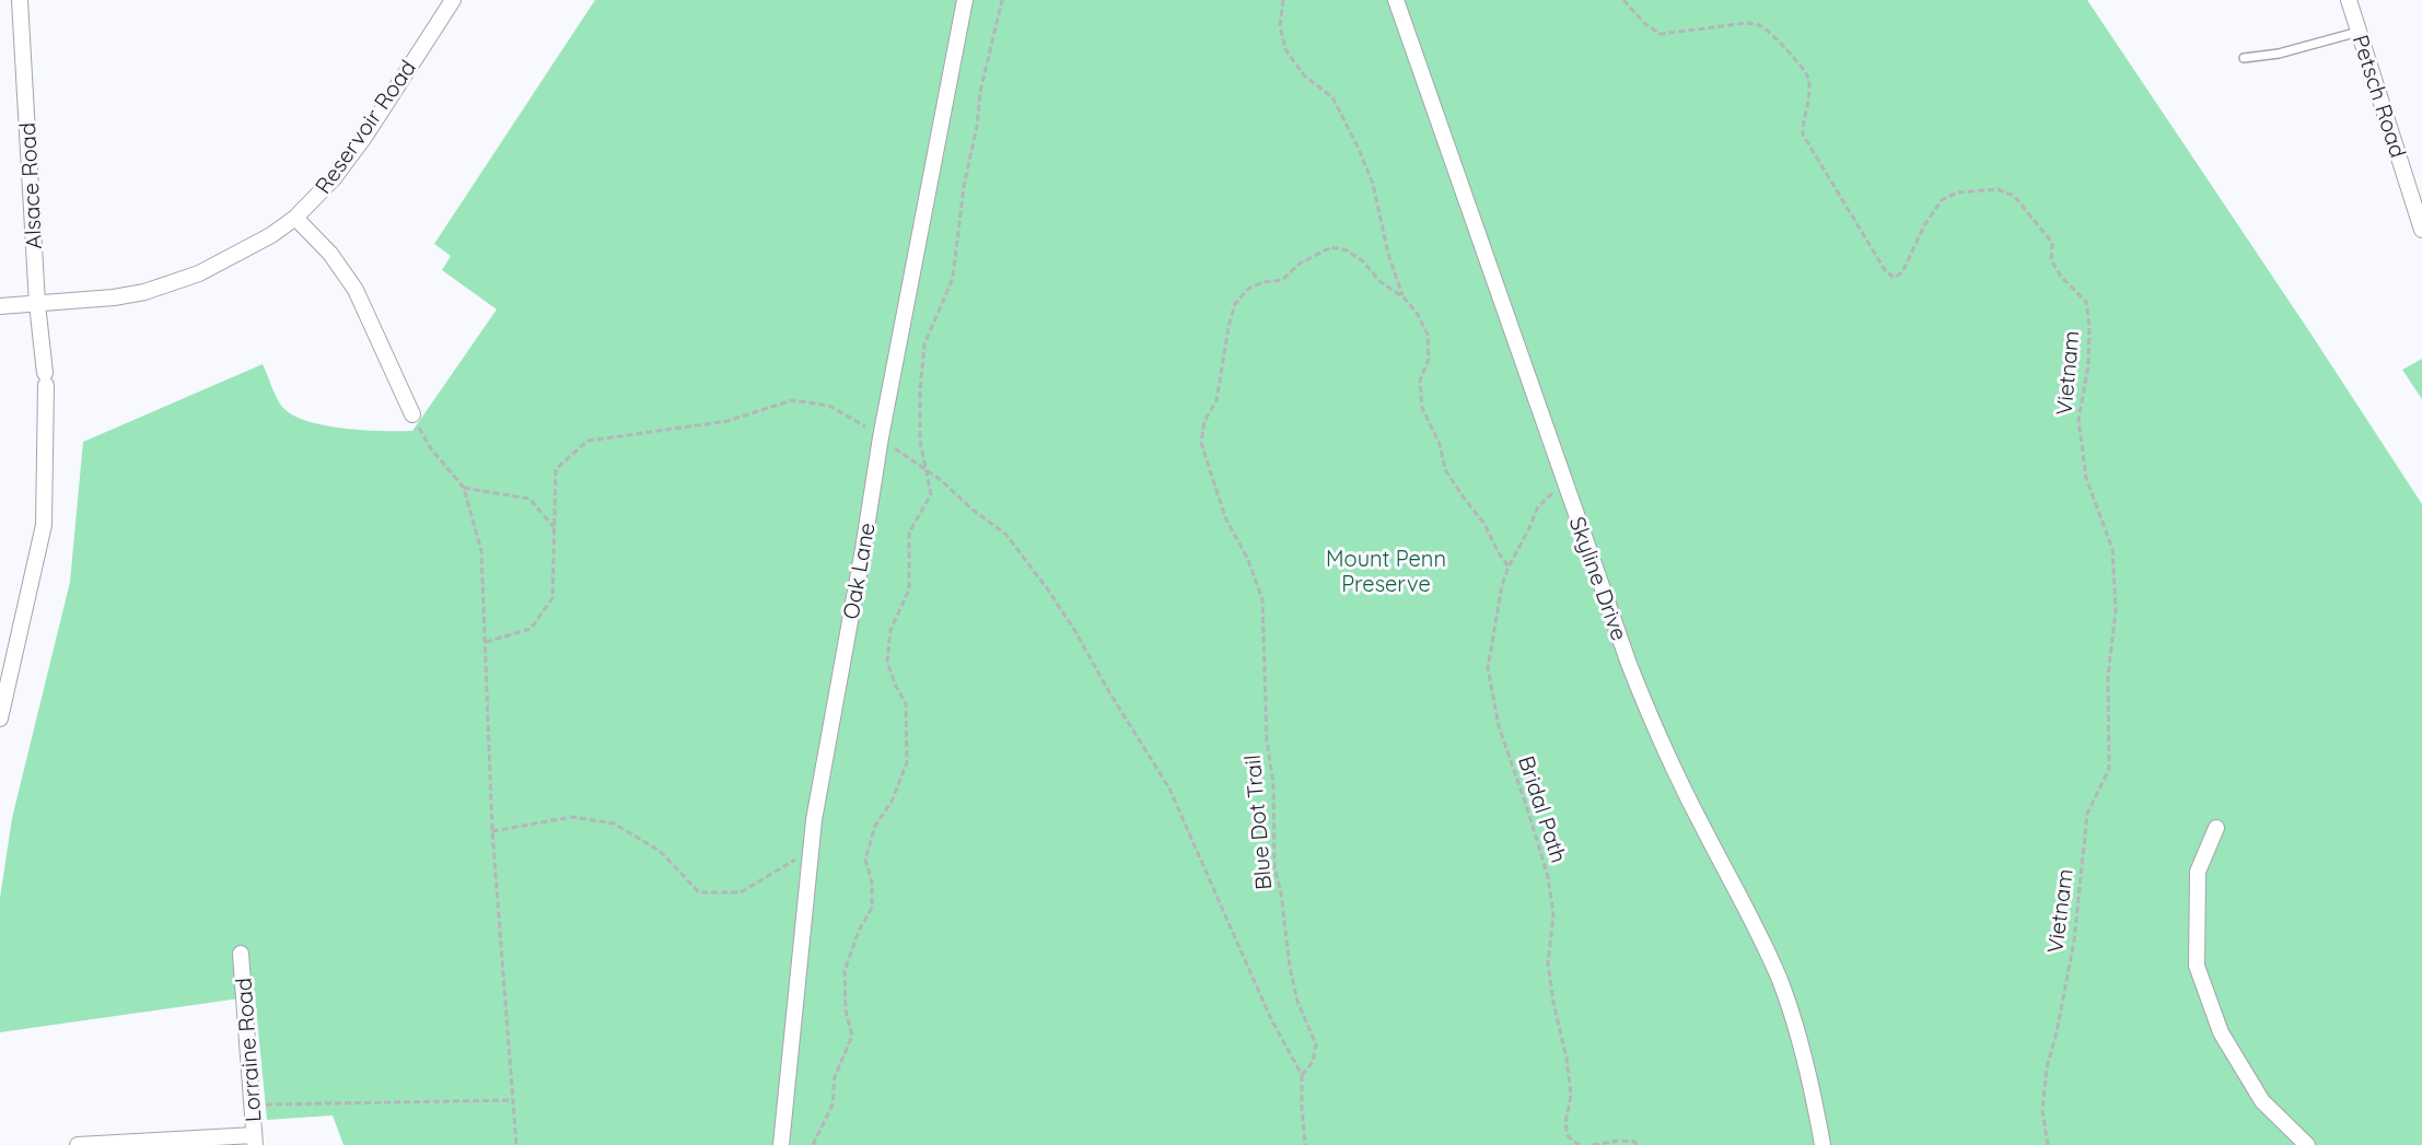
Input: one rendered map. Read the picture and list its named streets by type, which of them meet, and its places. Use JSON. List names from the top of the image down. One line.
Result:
{"streets":{"street":["Petsch Road","Reservoir Road","Alsace Road","Oak Lane","Skyline Drive","Lorraine Road"],"path":["Vietnam","Bridal Path","Blue Dot Trail"]},"crossings":[["Reservoir Road","Alsace Road"],["Bridal Path","Blue Dot Trail"]],"parks":["Mount Penn Preserve"]}
